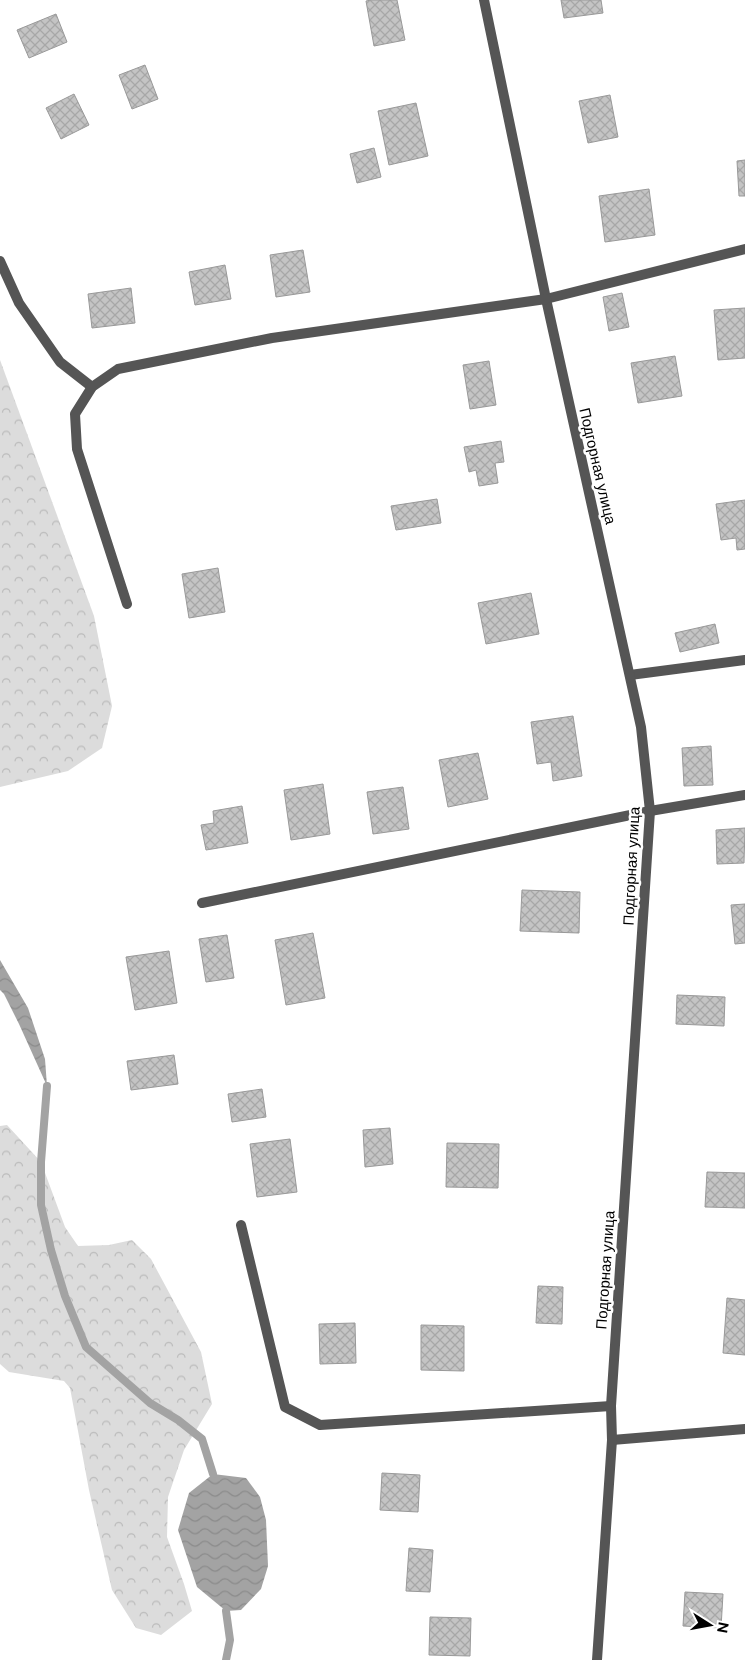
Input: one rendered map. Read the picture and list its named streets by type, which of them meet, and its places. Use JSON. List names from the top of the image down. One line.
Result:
{"streets":{"street":["Подгорная улица"]},"north":"right"}
